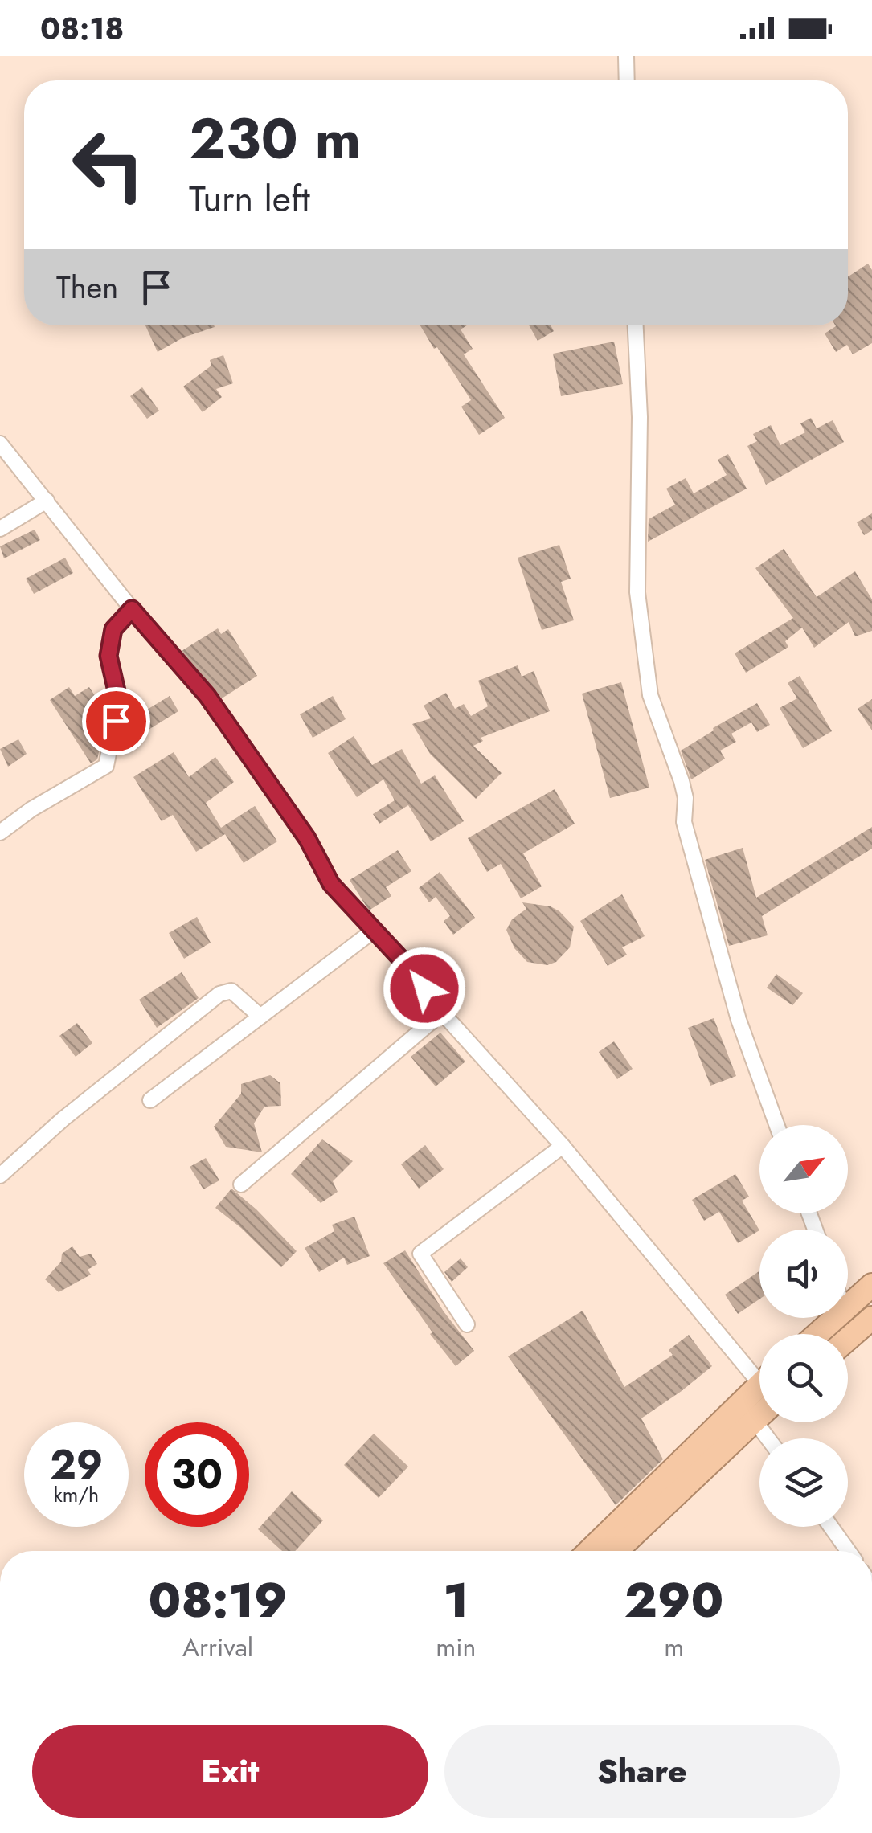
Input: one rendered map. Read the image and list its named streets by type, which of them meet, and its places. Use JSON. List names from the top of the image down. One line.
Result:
{"north":"top right","page":{"status":"08:18","turn":["230 m","Turn left"],"then":"Then","speed":"29 km/h","limit":"30","eta":["08:19","Arrival","1","min","290","m"],"buttons":["Exit","Share"]}}
